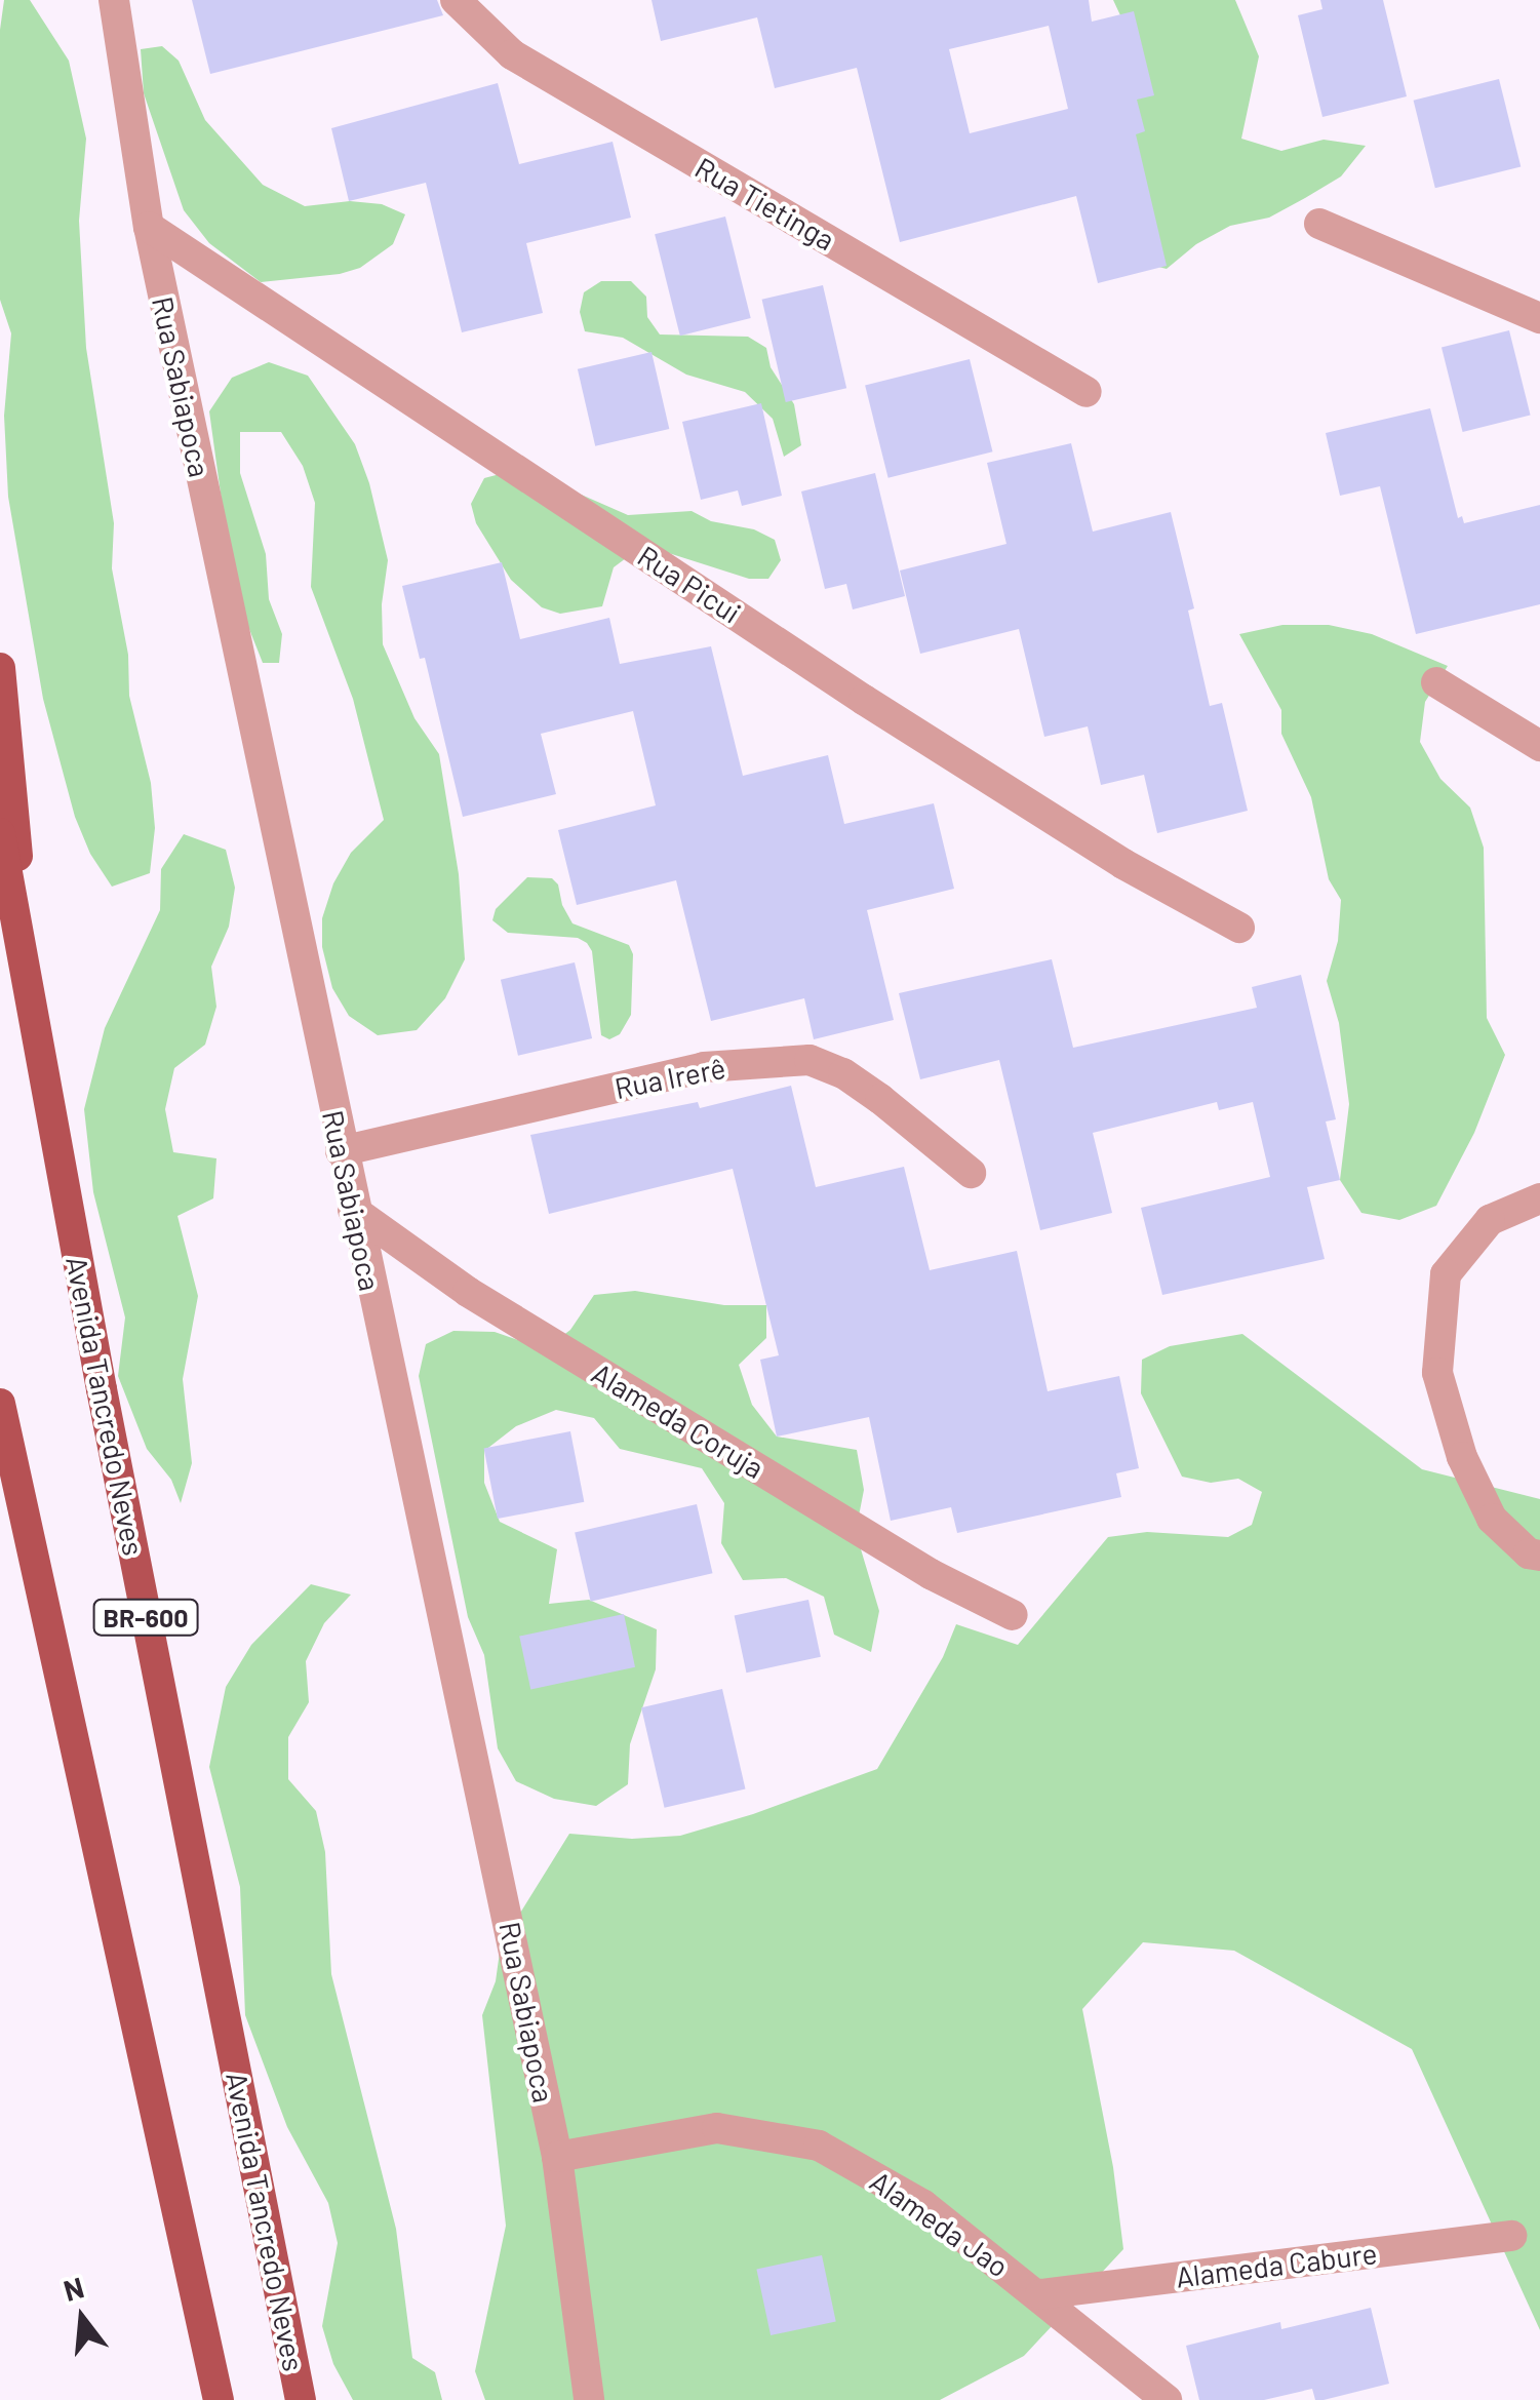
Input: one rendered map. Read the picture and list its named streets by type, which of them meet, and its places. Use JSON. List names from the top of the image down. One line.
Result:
{"streets":{"main road":["Avenida Tancredo Neves","BR-600"],"street":["Rua Tietinga","Rua Sabiapoca","Rua Picui","Rua Irerê","Alameda Coruja","Alameda Jao","Alameda Cabure"]},"crossings":[["Rua Sabiapoca","Rua Picui"],["Rua Sabiapoca","Rua Irerê"],["Rua Sabiapoca","Alameda Coruja"],["Rua Sabiapoca","Alameda Jao"],["Alameda Jao","Alameda Cabure"]],"north":"top"}
